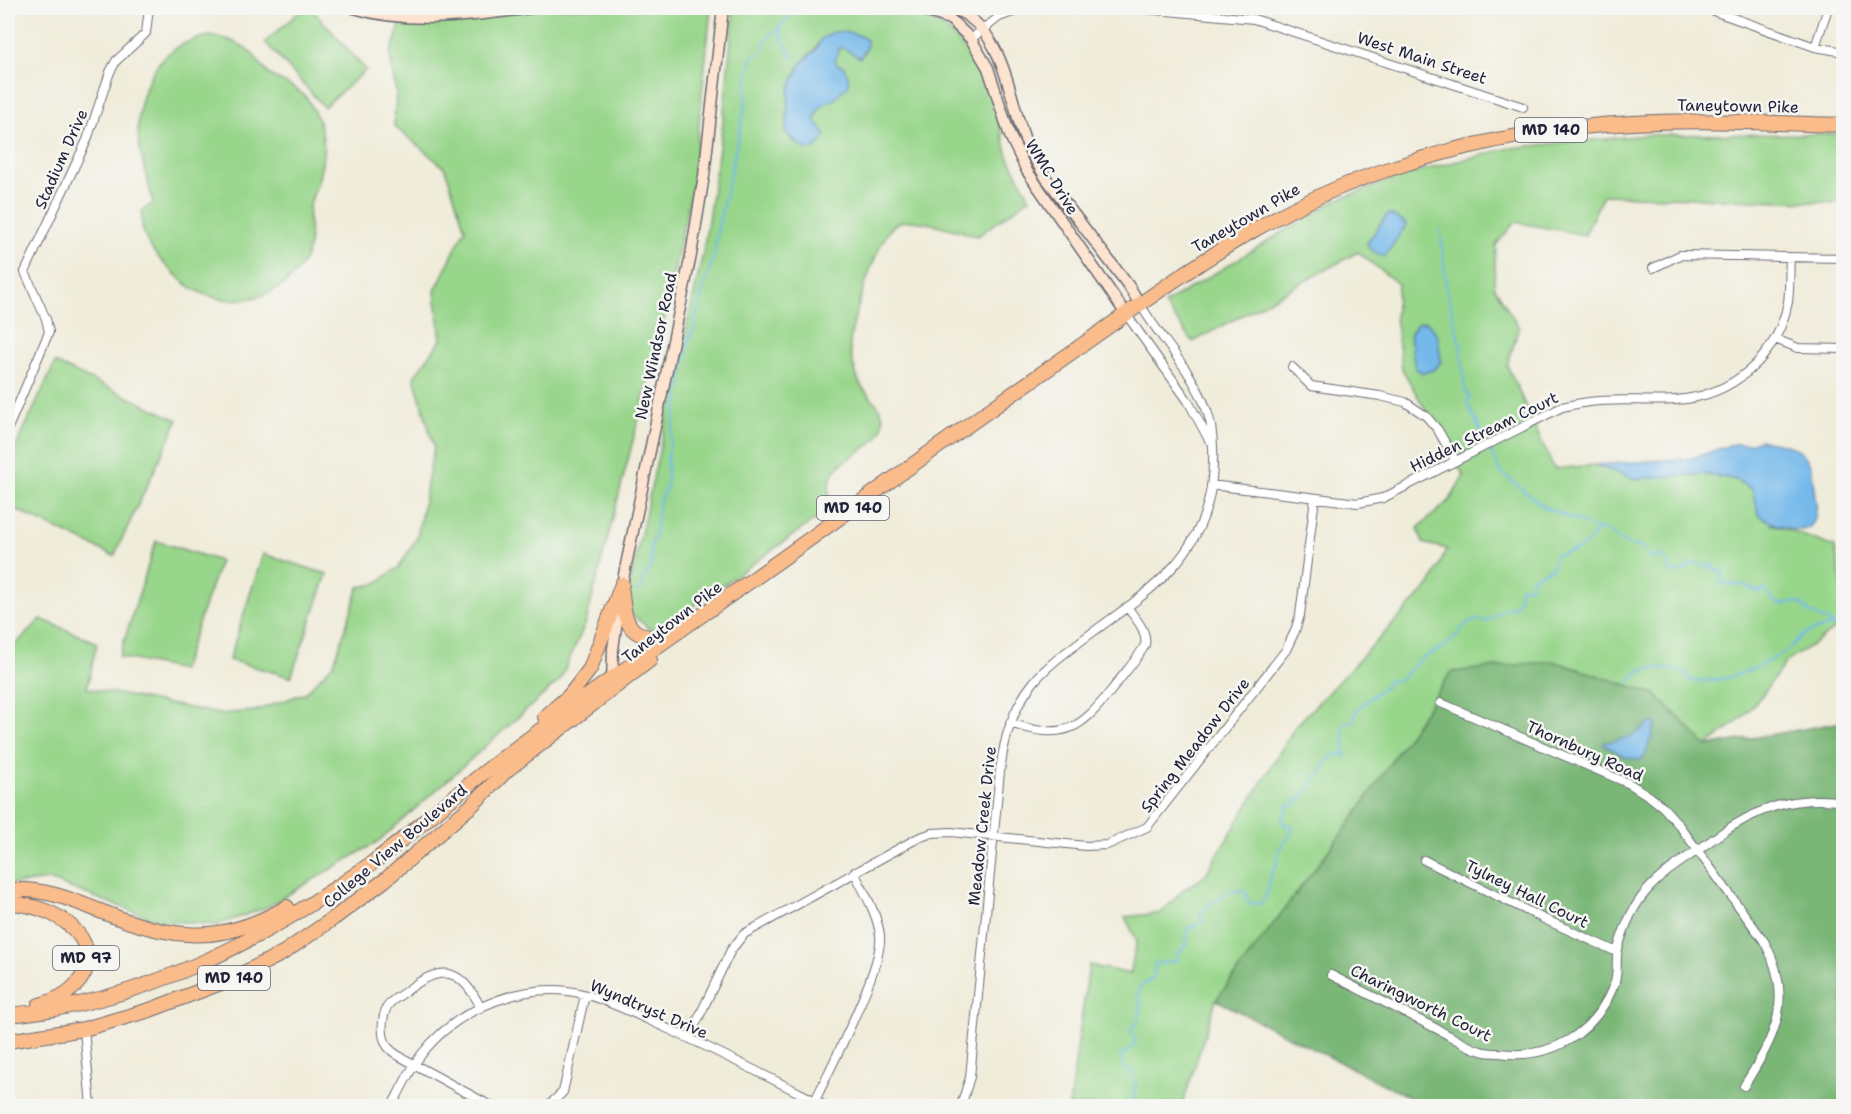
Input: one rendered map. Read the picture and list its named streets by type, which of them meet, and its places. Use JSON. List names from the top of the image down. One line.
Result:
{"streets":{"highway":["Taneytown Pike","MD 140","College View Boulevard","MD 97"],"main road":["WMC Drive","New Windsor Road"],"street":["West Main Street","Stadium Drive","Hidden Stream Court","Spring Meadow Drive","Thornbury Road","Meadow Creek Drive","Tylney Hall Court","Charingworth Court","Wyndtryst Drive"]},"crossings":[["Taneytown Pike","WMC Drive"],["Taneytown Pike","New Windsor Road"],["Taneytown Pike","Meadow Creek Drive"],["Taneytown Pike","College View Boulevard"],["WMC Drive","Meadow Creek Drive"],["New Windsor Road","College View Boulevard"],["Hidden Stream Court","Spring Meadow Drive"],["Hidden Stream Court","Meadow Creek Drive"],["Spring Meadow Drive","Meadow Creek Drive"],["Spring Meadow Drive","Wyndtryst Drive"],["Thornbury Road","Charingworth Court"],["Tylney Hall Court","Charingworth Court"]]}
